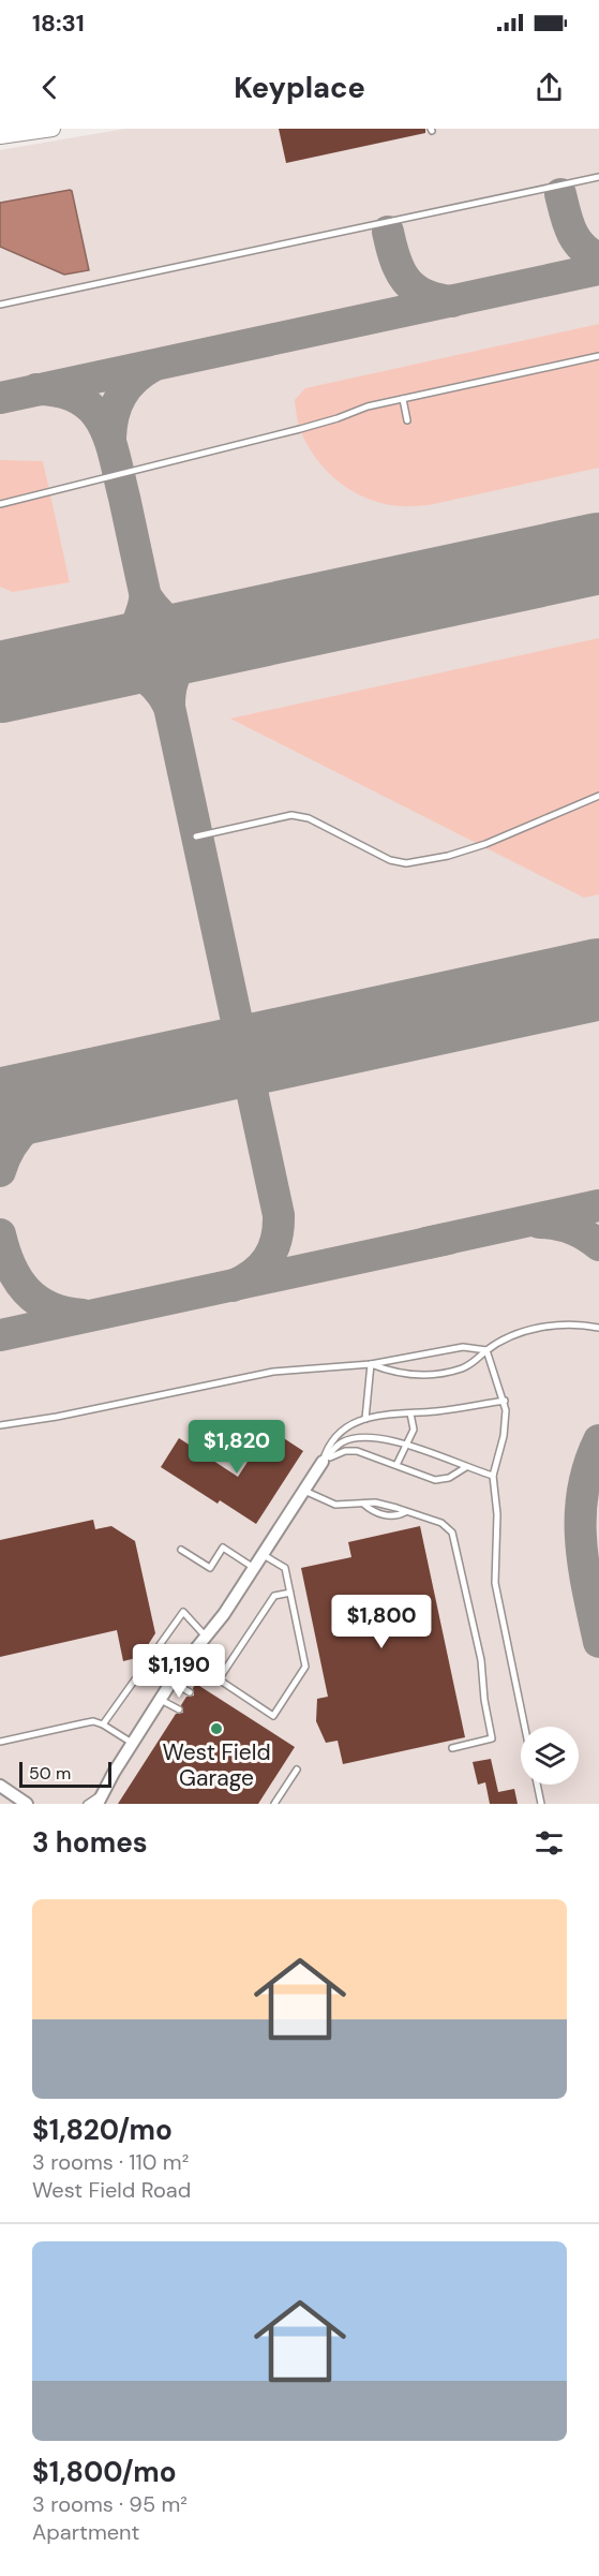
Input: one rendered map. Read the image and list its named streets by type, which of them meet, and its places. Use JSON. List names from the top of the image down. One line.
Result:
{"places":["West Field Garage"],"scale_bar":"50 m","page":{"status":"18:31","header":"Keyplace","price":["$1,820","$1,800","$1,190"],"scale":"50 m","heading":"3 homes","list":[{"name":"$1,820/mo","note":"3 rooms · 110 m² · West Field Road"},{"name":"$1,800/mo","note":"3 rooms · 95 m² · Apartment"}]}}
